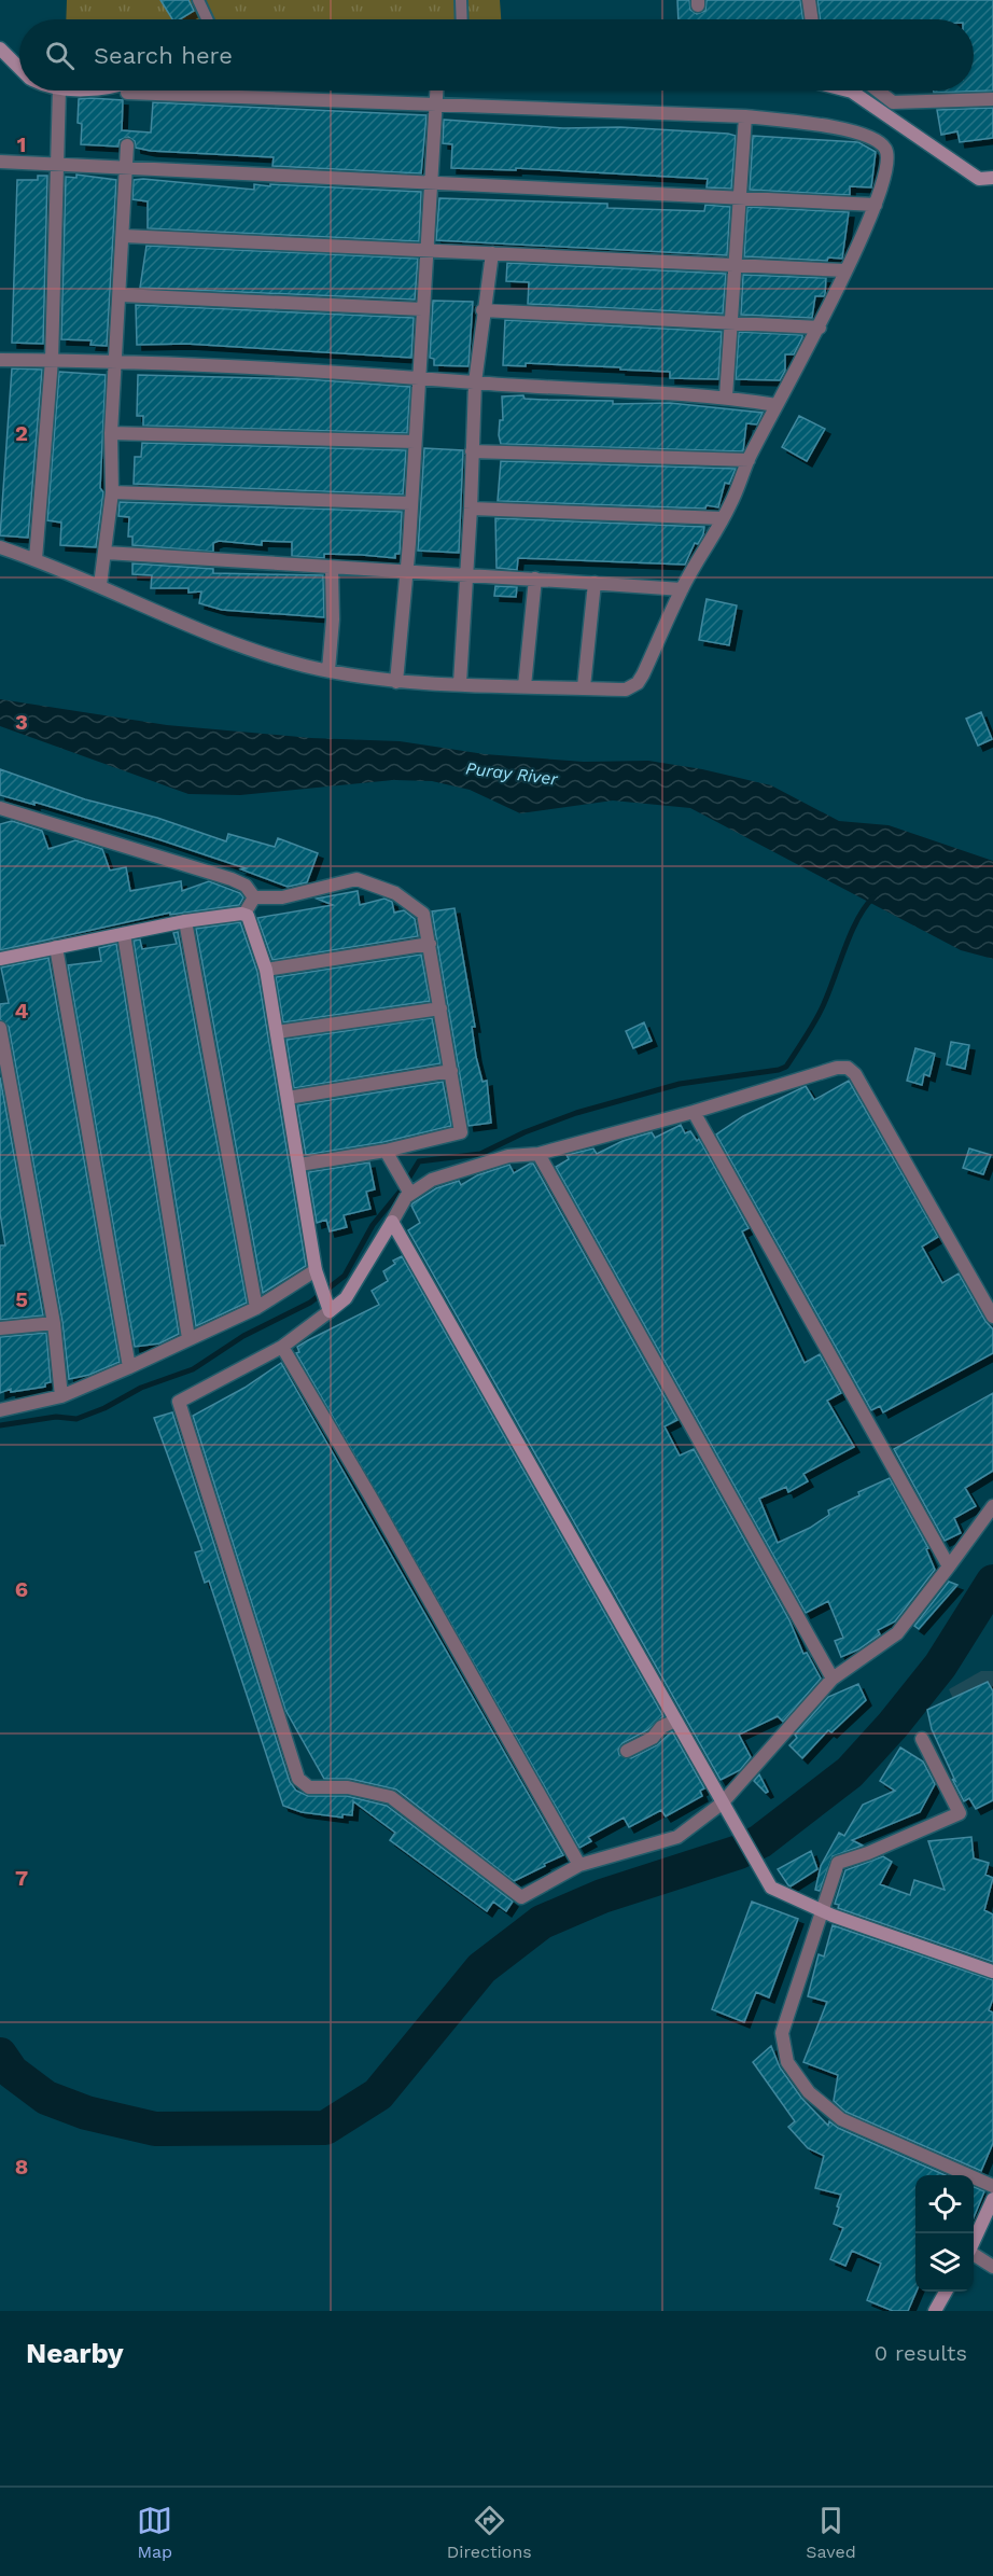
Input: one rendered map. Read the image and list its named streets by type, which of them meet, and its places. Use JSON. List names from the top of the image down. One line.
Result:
{"water":["Puray River"],"page":{"search":"Search here","heading":["Nearby","0 results"],"nav":["Map","Directions","Saved"]},"grid":{"rows":["1","2","3","4","5","6","7","8"]}}
